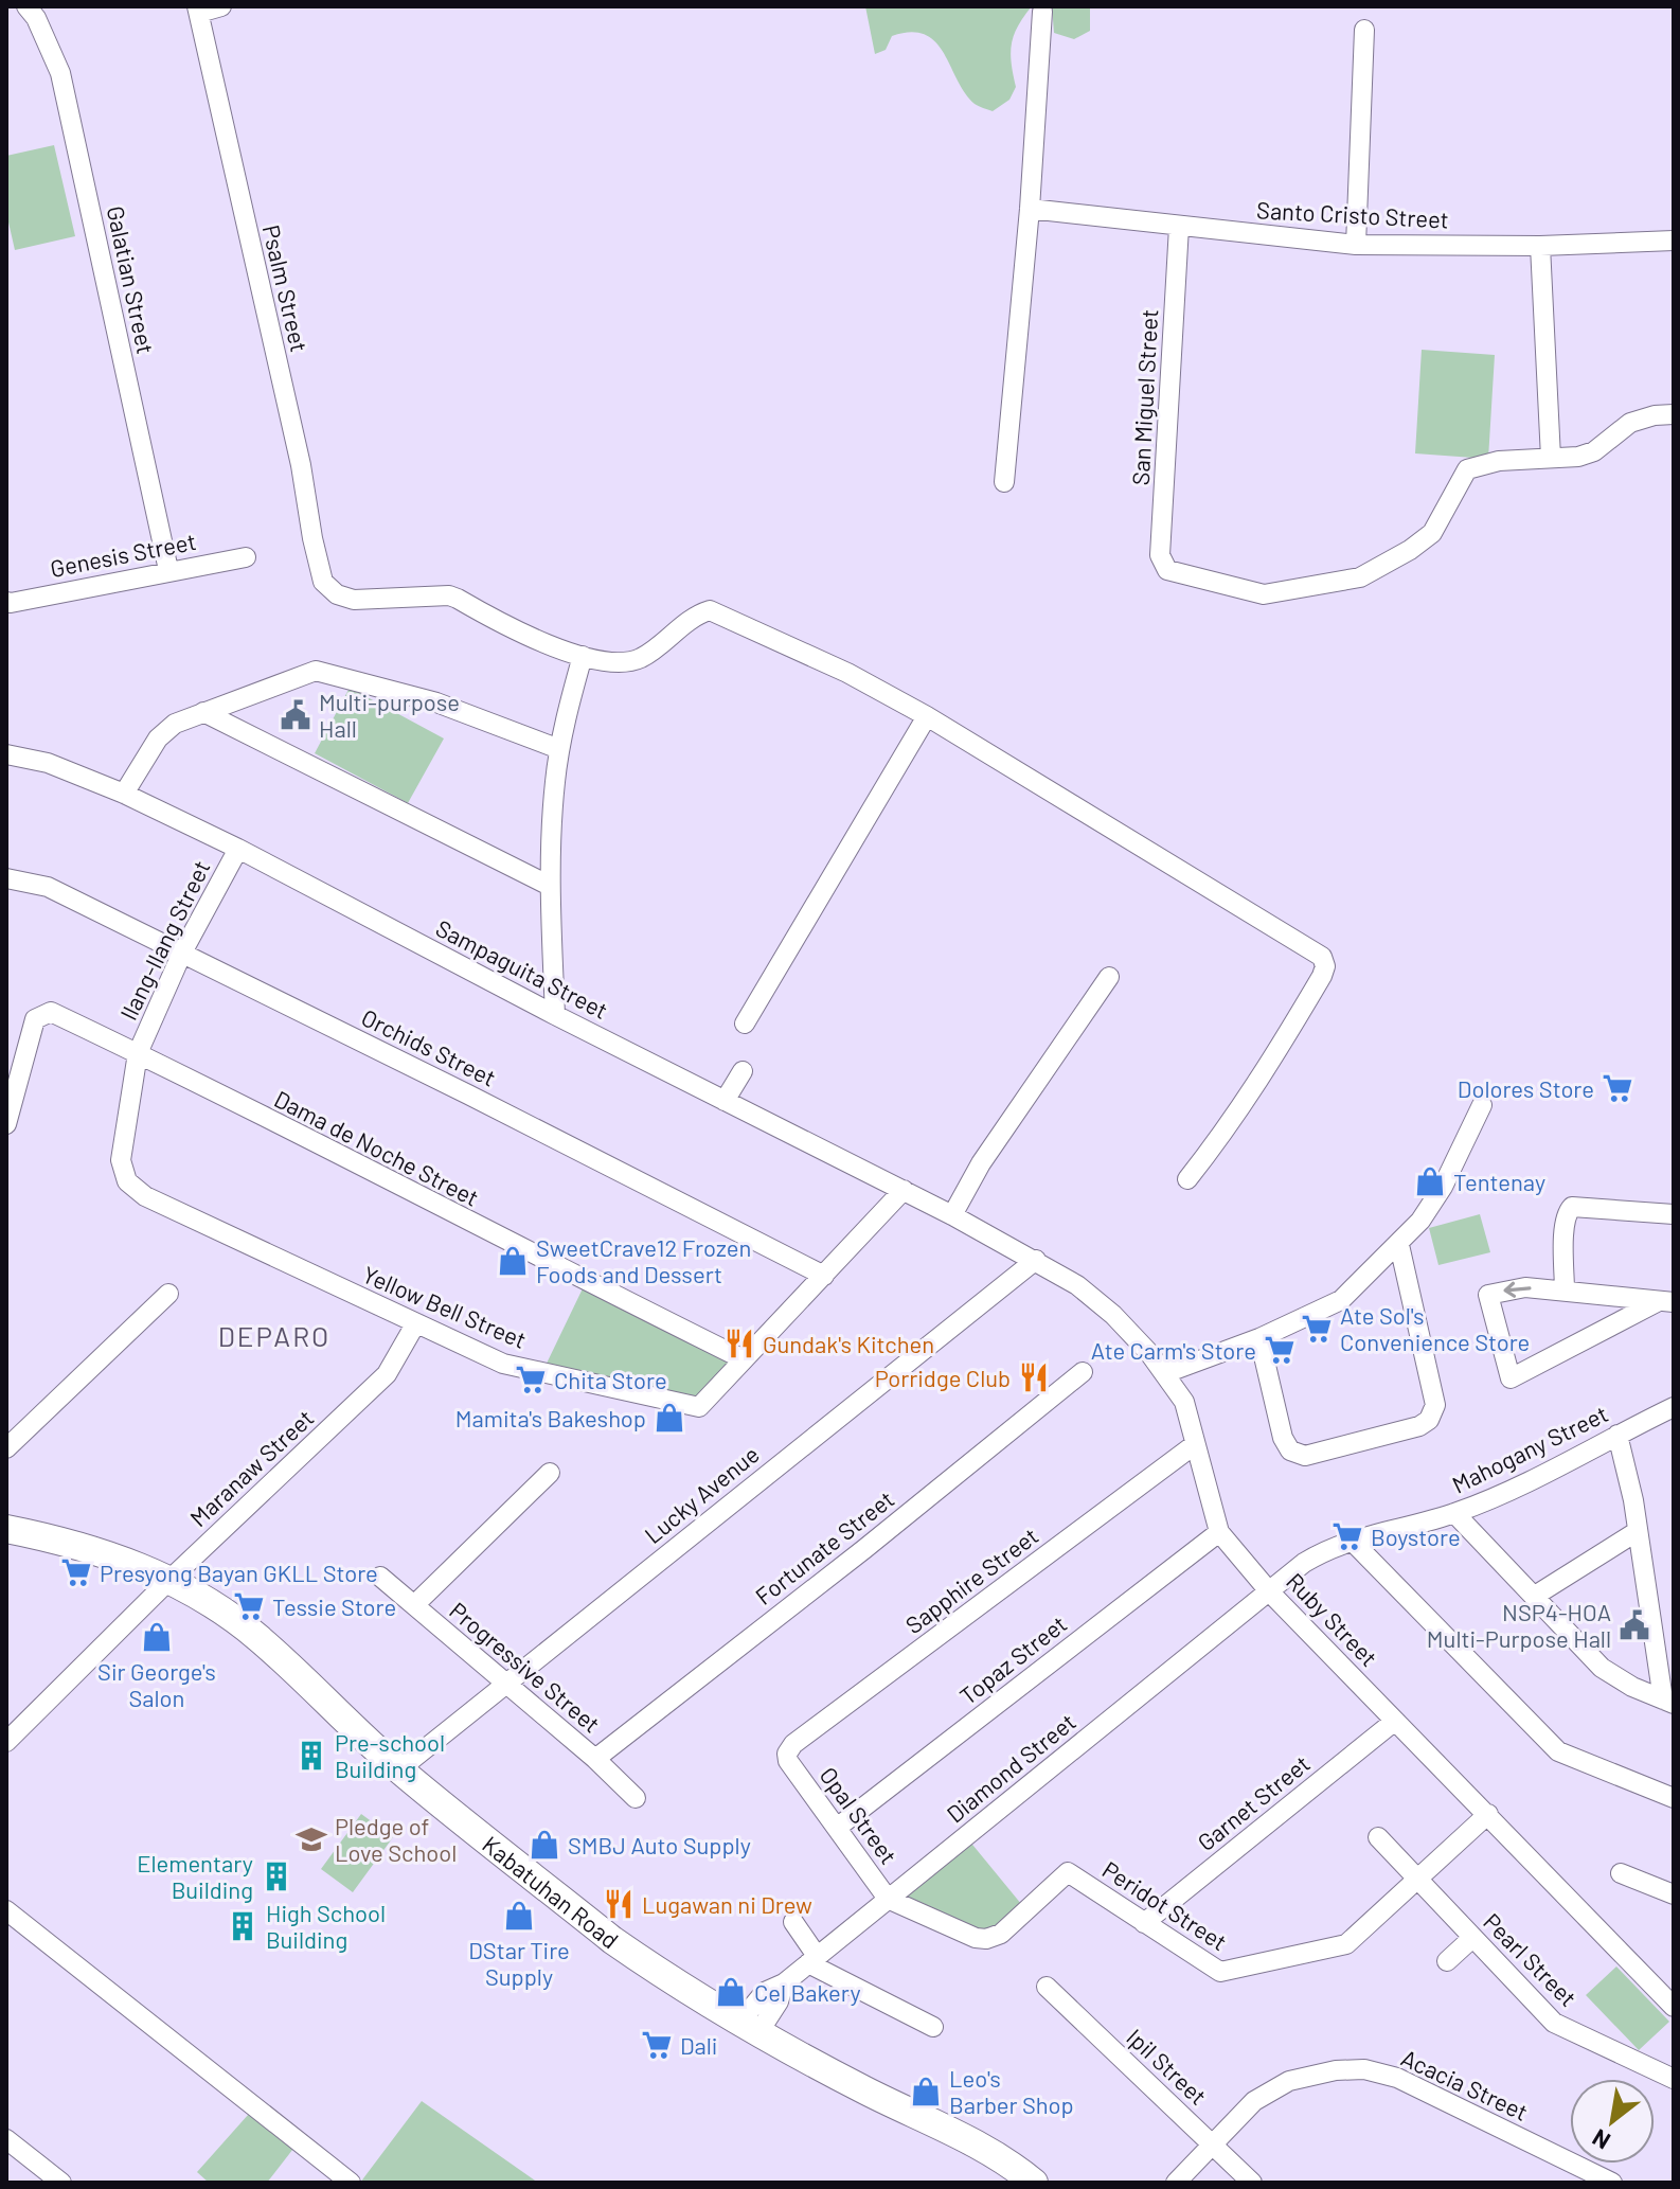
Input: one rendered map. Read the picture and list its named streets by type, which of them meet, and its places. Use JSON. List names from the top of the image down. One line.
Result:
{"streets":{"street":["Santo Cristo Street","Galatian Street","Psalm Street","San Miguel Street","Genesis Street","Ilang-Ilang Street","Sampaguita Street","Orchids Street","Dama de Noche Street","Yellow Bell Street","Mahogany Street","Maranaw Street","Lucky Avenue","Fortunate Street","Sapphire Street","Ruby Street","Topaz Street","Progressive Street","Diamond Street","Garnet Street","Opal Street","Kabatuhan Road","Peridot Street","Pearl Street","Ipil Street","Acacia Street"]},"crossings":[["Santo Cristo Street","San Miguel Street"],["Galatian Street","Genesis Street"],["Ilang-Ilang Street","Sampaguita Street"],["Ilang-Ilang Street","Orchids Street"],["Ilang-Ilang Street","Dama de Noche Street"],["Ilang-Ilang Street","Yellow Bell Street"],["Sampaguita Street","Yellow Bell Street"],["Sampaguita Street","Ruby Street"],["Orchids Street","Yellow Bell Street"],["Dama de Noche Street","Yellow Bell Street"],["Yellow Bell Street","Maranaw Street"],["Mahogany Street","Ruby Street"],["Mahogany Street","Diamond Street"],["Maranaw Street","Kabatuhan Road"],["Lucky Avenue","Ruby Street"],["Lucky Avenue","Progressive Street"],["Lucky Avenue","Kabatuhan Road"],["Fortunate Street","Progressive Street"],["Sapphire Street","Ruby Street"],["Sapphire Street","Opal Street"],["Ruby Street","Topaz Street"],["Ruby Street","Diamond Street"],["Ruby Street","Garnet Street"],["Ruby Street","Peridot Street"],["Topaz Street","Opal Street"],["Diamond Street","Opal Street"],["Diamond Street","Kabatuhan Road"],["Diamond Street","Peridot Street"],["Garnet Street","Peridot Street"],["Opal Street","Peridot Street"],["Peridot Street","Pearl Street"],["Ipil Street","Acacia Street"]],"districts":["DEPARO"],"places":{"public building":["Multi-purpose Hall","NSP4-HOA Multi-Purpose Hall"],"supermarket":["Dolores Store","Ate Sol's Convenience Store","Ate Carm's Store","Chita Store","Boystore","Presyong Bayan GKLL Store","Tessie Store","Dali"],"shop":["Tentenay","SweetCrave12 Frozen Foods and Dessert","Mamita's Bakeshop","Sir George's Salon","SMBJ Auto Supply","DStar Tire Supply","Cel Bakery","Leo's Barber Shop"],"restaurant":["Gundak's Kitchen","Porridge Club","Lugawan ni Drew"],"building":["Pre-school Building","Elementary Building","High School Building"],"school or university":["Pledge of Love School"]},"north":"bottom left"}
